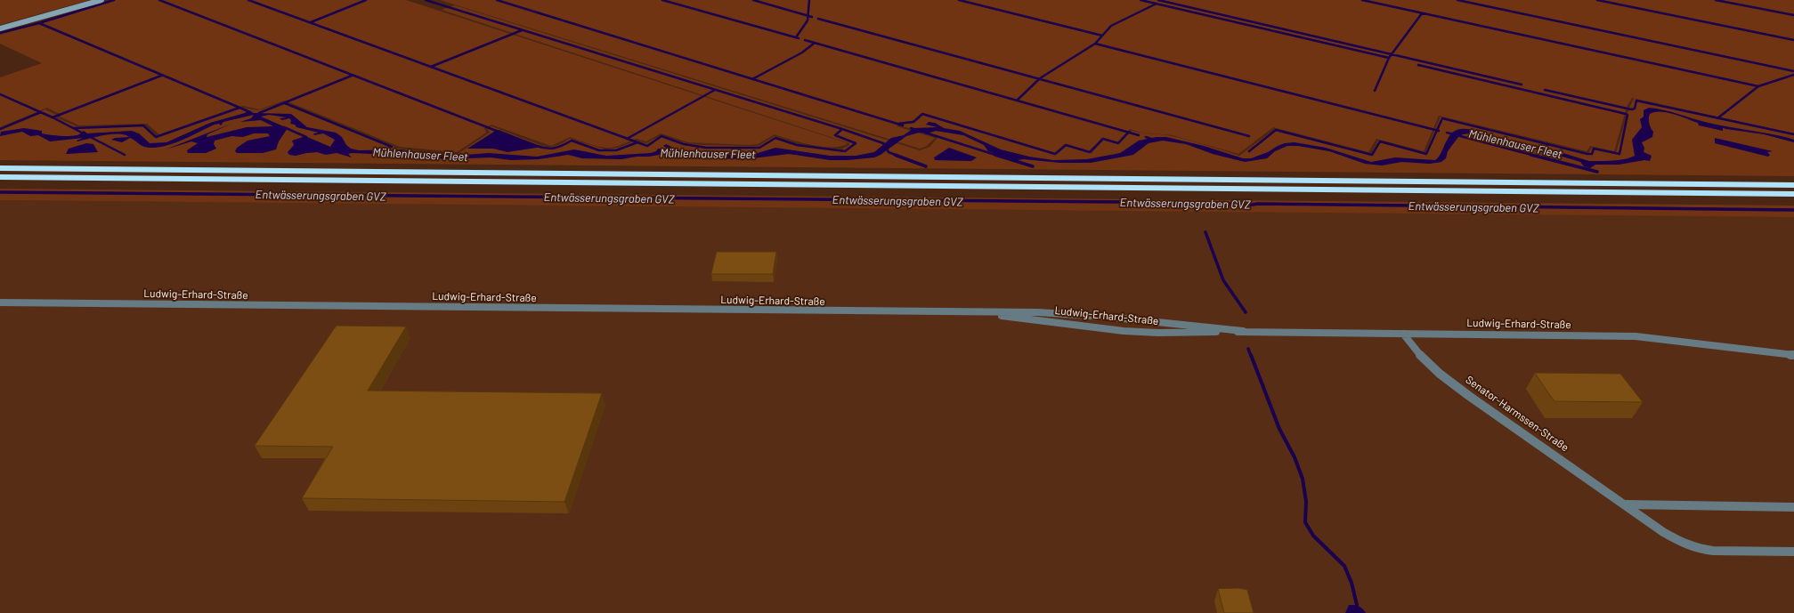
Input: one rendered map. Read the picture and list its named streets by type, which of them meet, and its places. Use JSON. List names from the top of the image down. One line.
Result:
{"streets":{"street":["Ludwig-Erhard-Straße","Senator-Harmssen-Straße"]},"crossings":[["Ludwig-Erhard-Straße","Senator-Harmssen-Straße"]],"water":["Mühlenhauser Fleet","Entwässerungsgraben GVZ"]}
